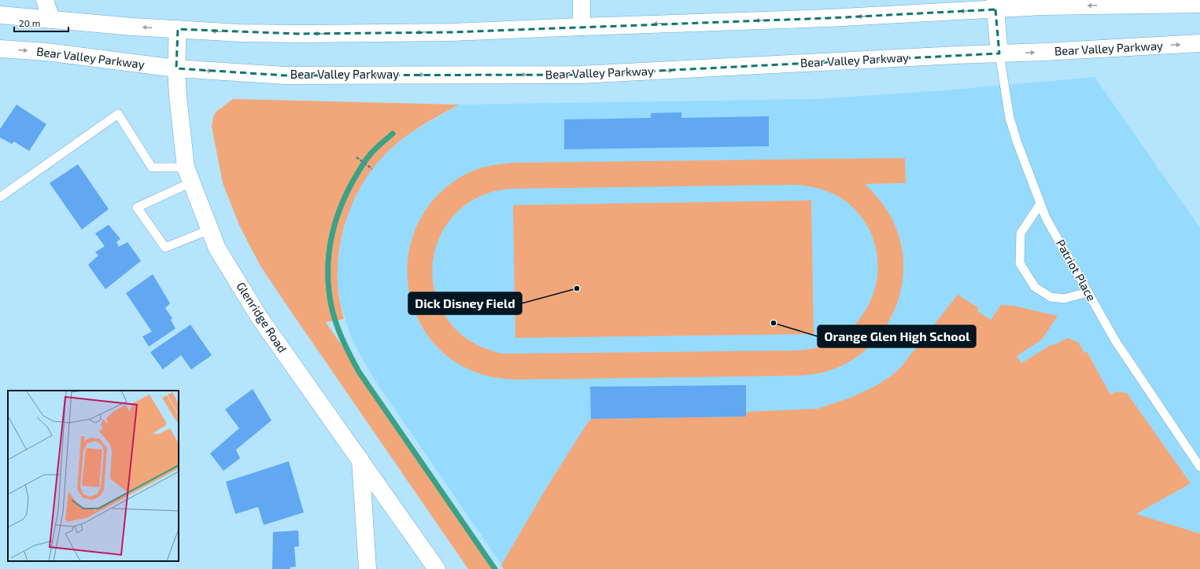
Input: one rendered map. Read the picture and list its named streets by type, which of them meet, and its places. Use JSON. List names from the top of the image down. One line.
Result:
{"streets":{"main road":["Bear Valley Parkway","Glenridge Road"],"lane":["Patriot Place"]},"crossings":[["Bear Valley Parkway","Patriot Place"],["Bear Valley Parkway","Glenridge Road"]],"places":["Dick Disney Field","Orange Glen High School"],"scale_bar":"20 m"}
